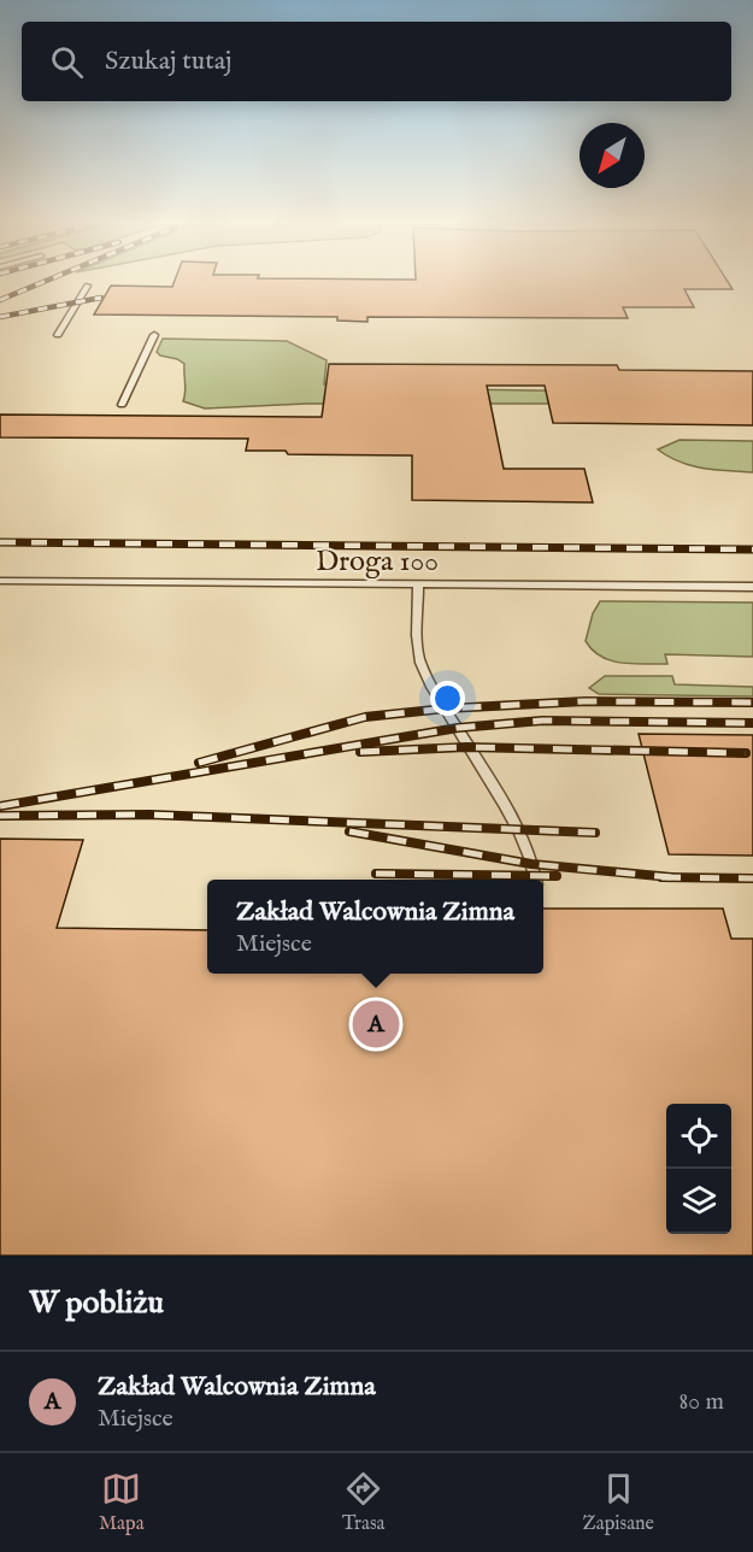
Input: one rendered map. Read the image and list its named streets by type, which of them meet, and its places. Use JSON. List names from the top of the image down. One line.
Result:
{"streets":{"lane":["Droga 100"]},"north":"bottom left","page":{"search":"Szukaj tutaj","popup":["Zakład Walcownia Zimna","Miejsce"],"pins":"A","heading":"W pobliżu","list":[{"mark":"A","name":"Zakład Walcownia Zimna","note":"Miejsce","value":"80 m"}],"nav":["Mapa","Trasa","Zapisane"]}}
